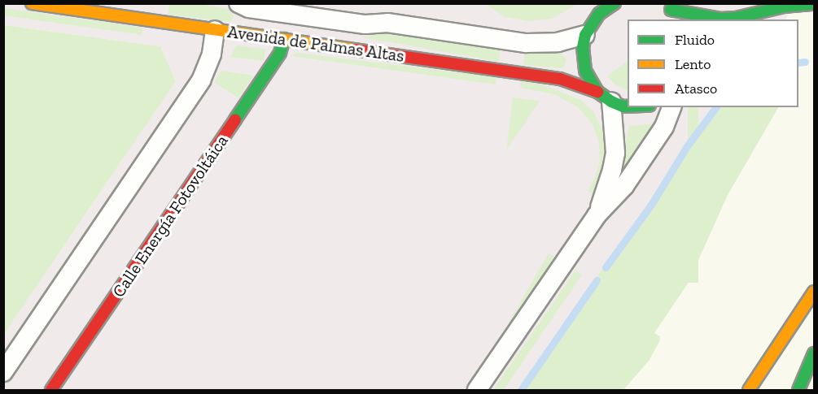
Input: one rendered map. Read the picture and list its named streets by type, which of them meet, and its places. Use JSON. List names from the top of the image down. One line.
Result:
{"streets":{"main road":["Avenida de Palmas Altas","Calle Energía Fotovoltáica"]},"crossings":[["Avenida de Palmas Altas","Calle Energía Fotovoltáica"]],"legend":["Fluido","Lento","Atasco"]}
